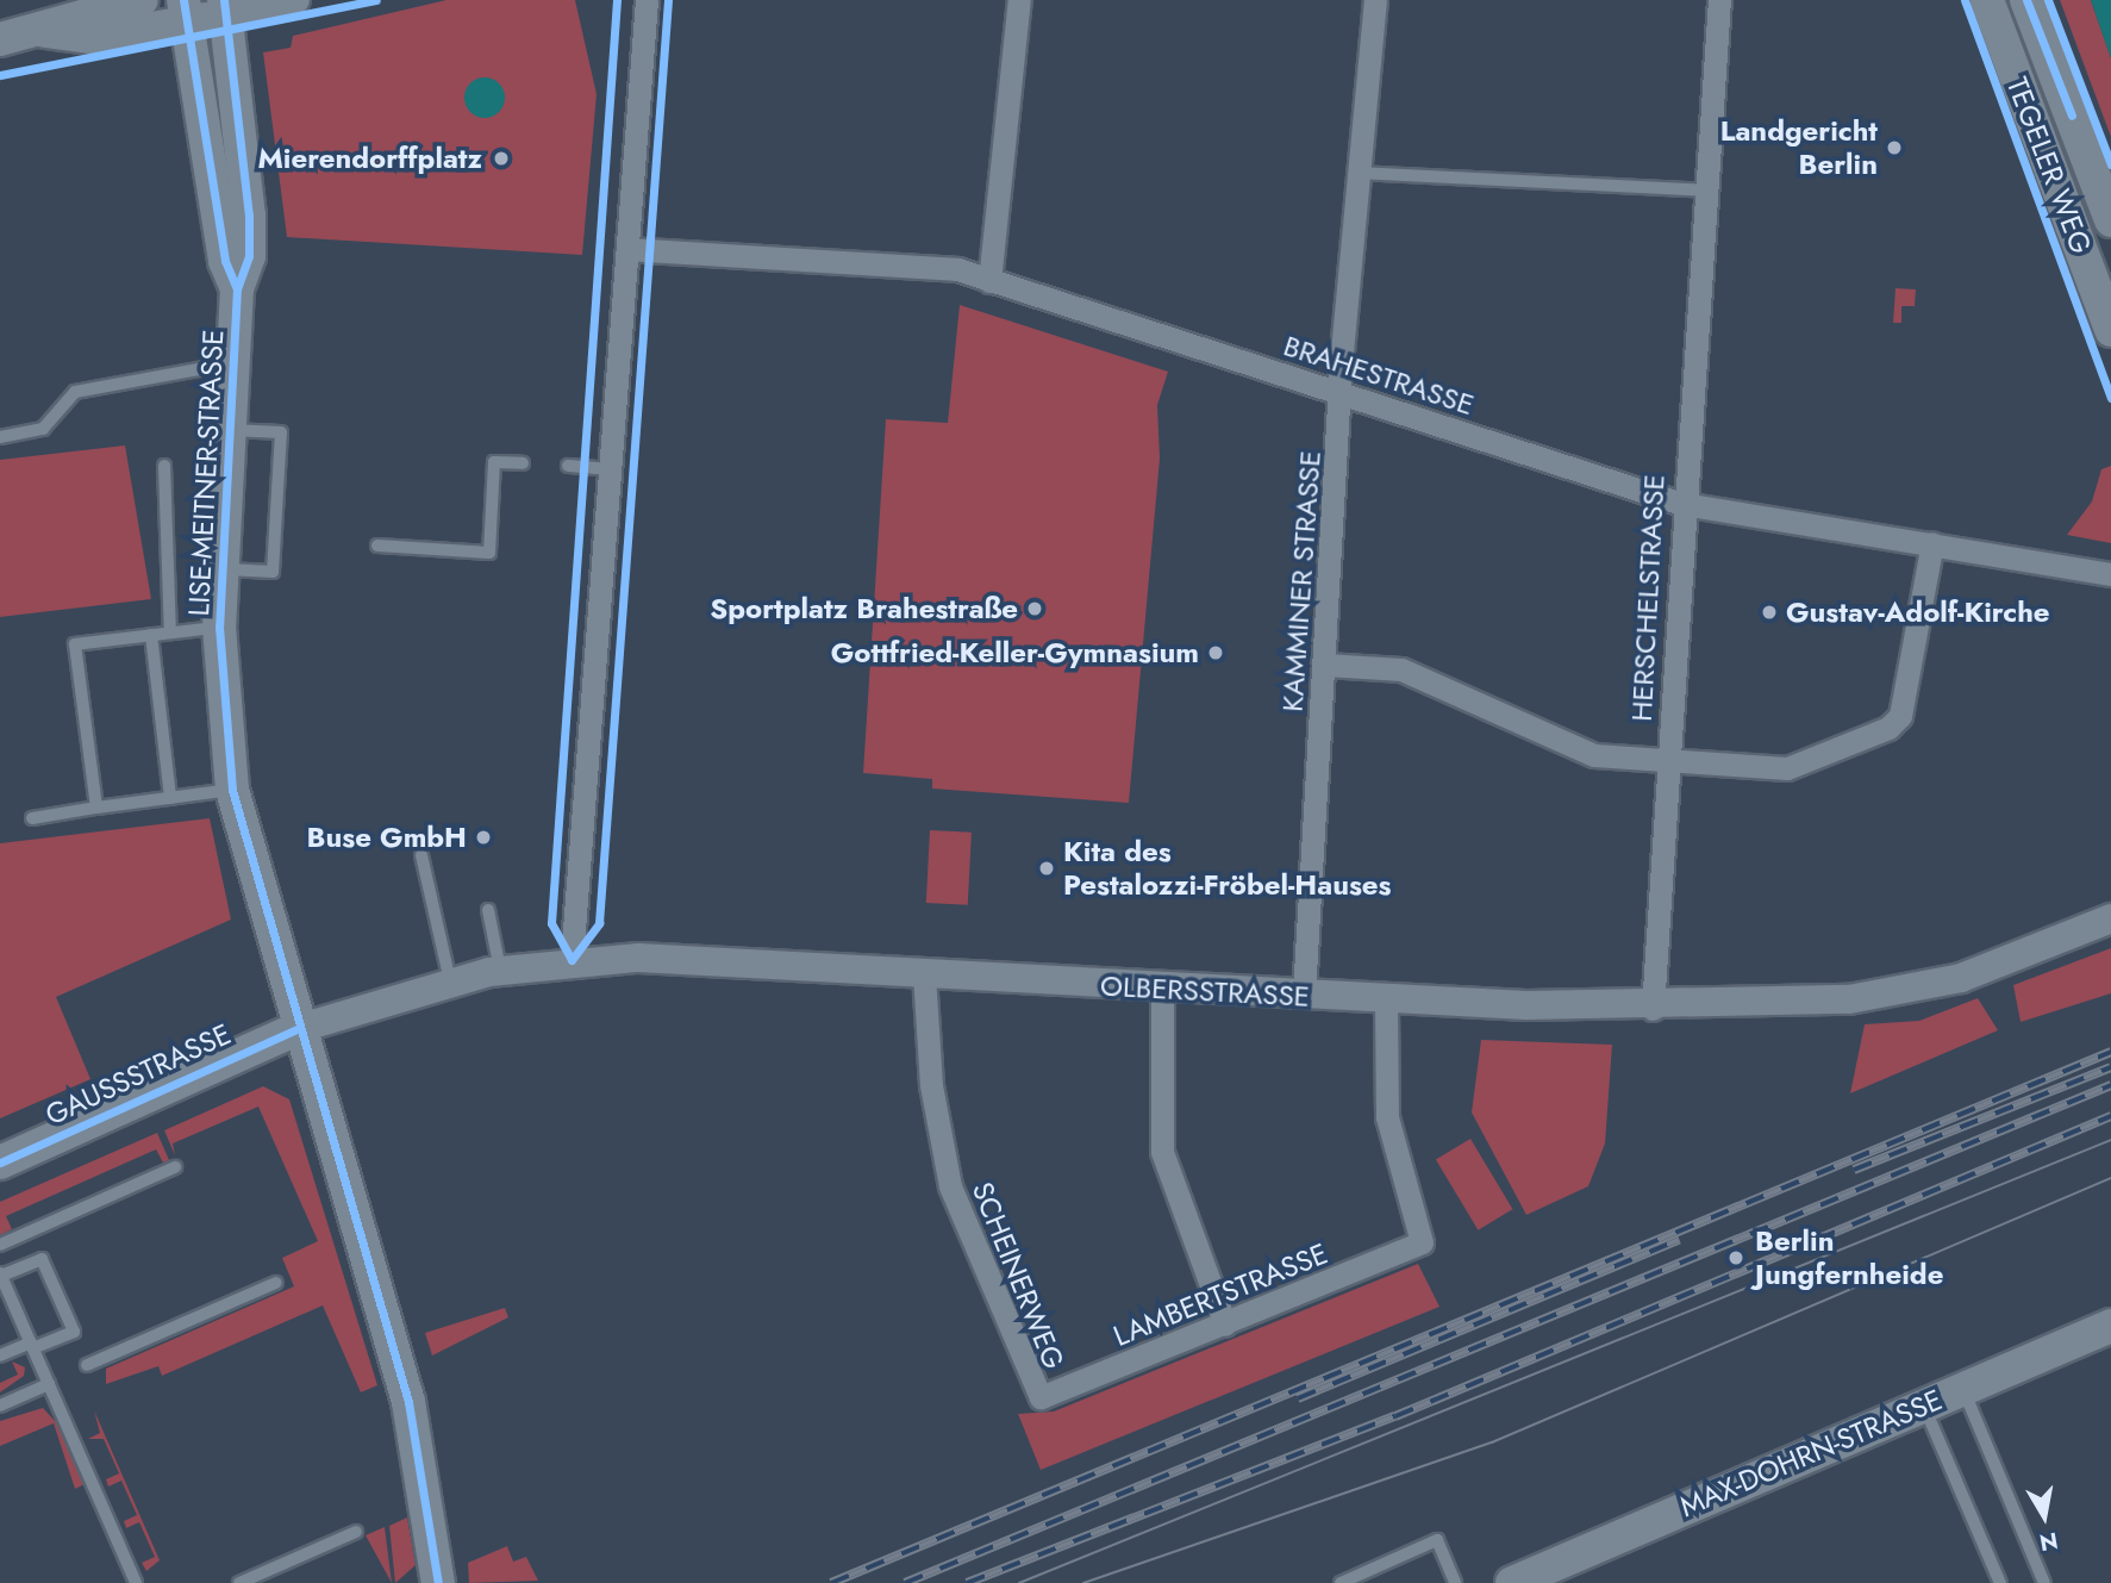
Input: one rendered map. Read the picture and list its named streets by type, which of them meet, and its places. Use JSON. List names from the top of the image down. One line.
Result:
{"streets":{"main road":["TEGELER WEG","LISE-MEITNER-STRASSE","GAUSSSTRASSE","MAX-DOHRN-STRASSE"],"street":["BRAHESTRASSE","KAMMINER STRASSE","HERSCHELSTRASSE","OLBERSSTRASSE","SCHEINERWEG","LAMBERTSTRASSE"]},"crossings":[["BRAHESTRASSE","KAMMINER STRASSE"],["BRAHESTRASSE","HERSCHELSTRASSE"],["LISE-MEITNER-STRASSE","OLBERSSTRASSE"],["LISE-MEITNER-STRASSE","GAUSSSTRASSE"],["KAMMINER STRASSE","OLBERSSTRASSE"],["HERSCHELSTRASSE","OLBERSSTRASSE"],["OLBERSSTRASSE","GAUSSSTRASSE"],["OLBERSSTRASSE","SCHEINERWEG"],["OLBERSSTRASSE","LAMBERTSTRASSE"],["SCHEINERWEG","LAMBERTSTRASSE"]],"places":["Landgericht Berlin","Mierendorffplatz","Sportplatz Brahestraße","Gustav-Adolf-Kirche","Gottfried-Keller-Gymnasium","Buse GmbH","Kita des Pestalozzi-Fröbel-Hauses","Berlin Jungfernheide"],"north":"bottom"}
